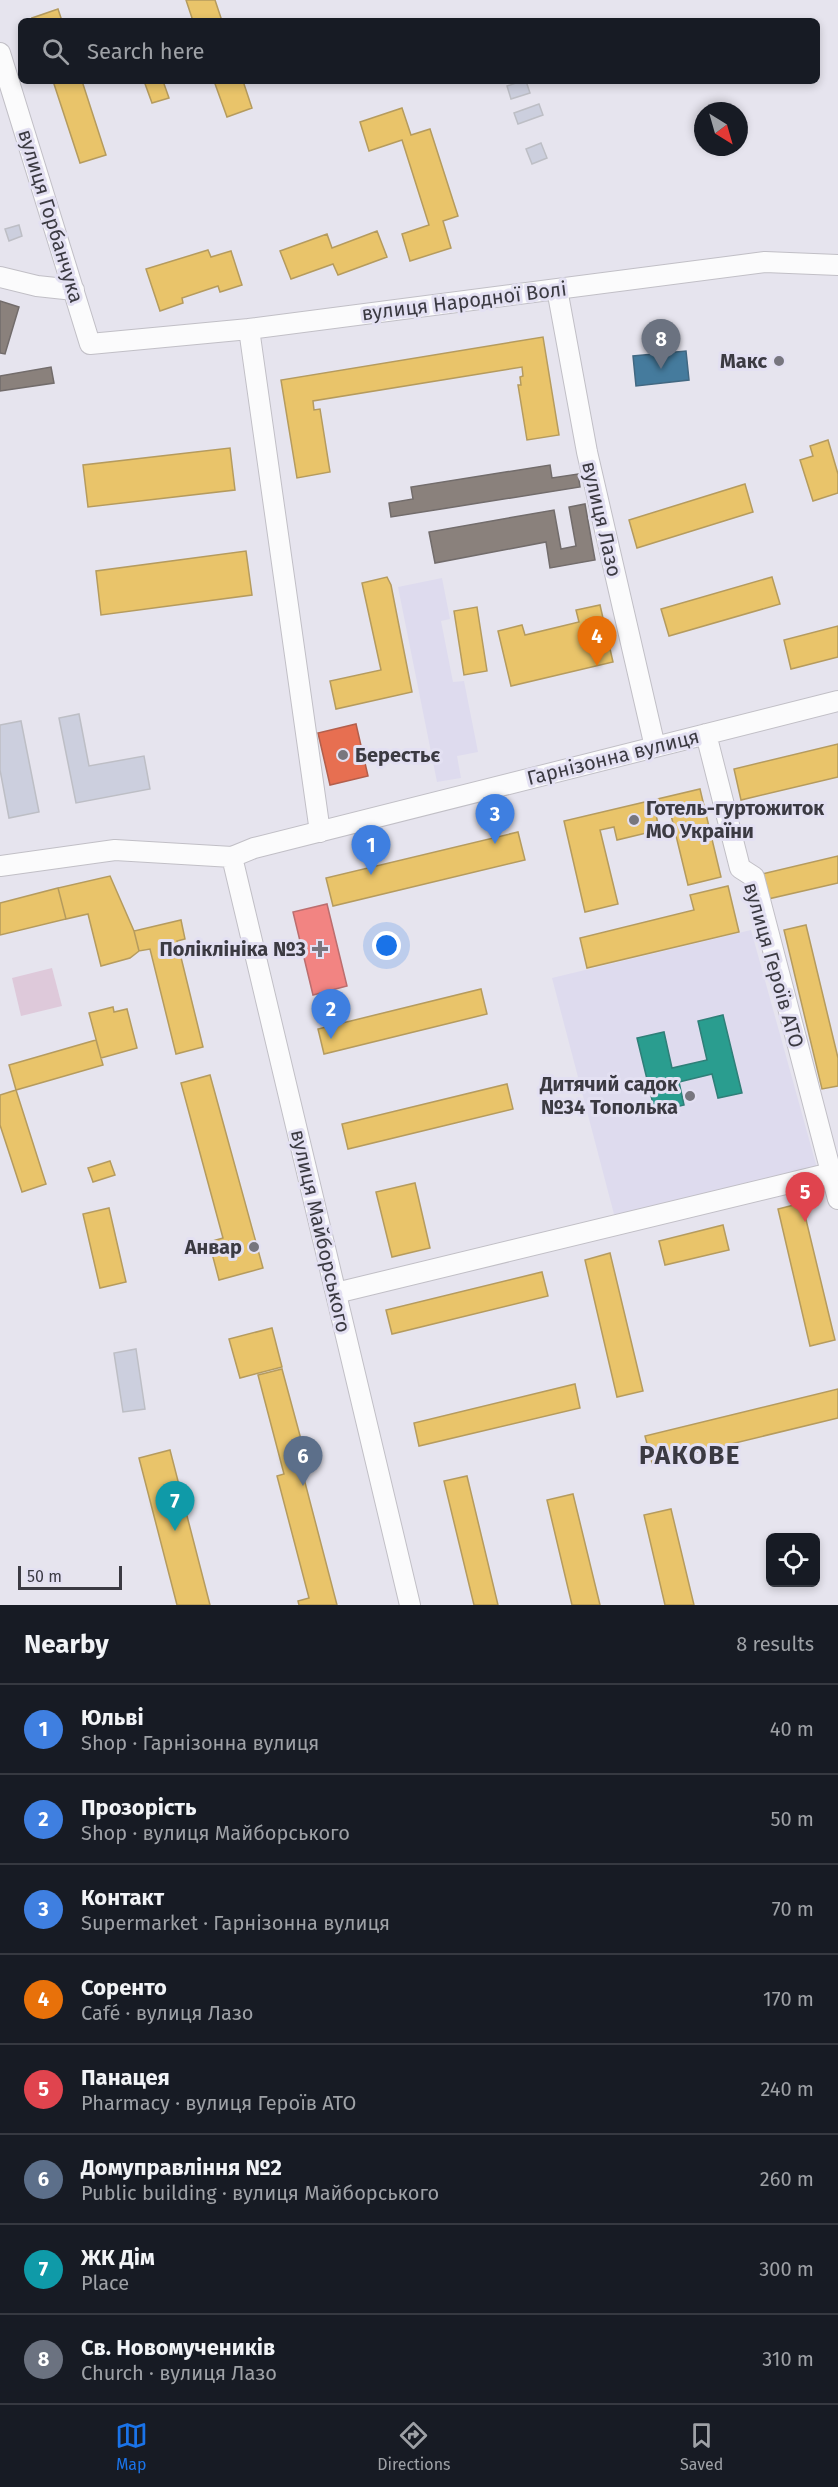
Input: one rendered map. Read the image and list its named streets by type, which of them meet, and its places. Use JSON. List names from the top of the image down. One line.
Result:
{"streets":{"street":["вулиця Горбанчука","вулиця Народної Волі","вулиця Лазо","Гарнізонна вулиця","вулиця Героїв АТО","вулиця Майборського"]},"crossings":[["вулиця Горбанчука","вулиця Народної Волі"],["вулиця Народної Волі","вулиця Лазо"],["вулиця Лазо","Гарнізонна вулиця"],["Гарнізонна вулиця","вулиця Героїв АТО"],["Гарнізонна вулиця","вулиця Майборського"]],"districts":["РАКОВЕ"],"places":{"other":["Макс","Берестьє","Готель-гуртожиток МО України","Дитячий садок №34 Тополька","Анвар"],"health":["Поліклініка №3"]},"scale_bar":"50 m","north":"bottom right","page":{"search":"Search here","pins":["8","4","3","1","2","5","6","7"],"scale":"50 m","heading":["Nearby","8 results"],"list":[{"mark":"1","name":"Юльві","note":"Shop · Гарнізонна вулиця","value":"40 m"},{"mark":"2","name":"Прозорість","note":"Shop · вулиця Майборського","value":"50 m"},{"mark":"3","name":"Контакт","note":"Supermarket · Гарнізонна вулиця","value":"70 m"},{"mark":"4","name":"Соренто","note":"Café · вулиця Лазо","value":"170 m"},{"mark":"5","name":"Панацея","note":"Pharmacy · вулиця Героїв АТО","value":"240 m"},{"mark":"6","name":"Домуправління №2","note":"Public building · вулиця Майборського","value":"260 m"},{"mark":"7","name":"ЖК Дім","note":"Place","value":"300 m"},{"mark":"8","name":"Св. Новомучеників","note":"Church · вулиця Лазо","value":"310 m"}],"nav":["Map","Directions","Saved"]}}
